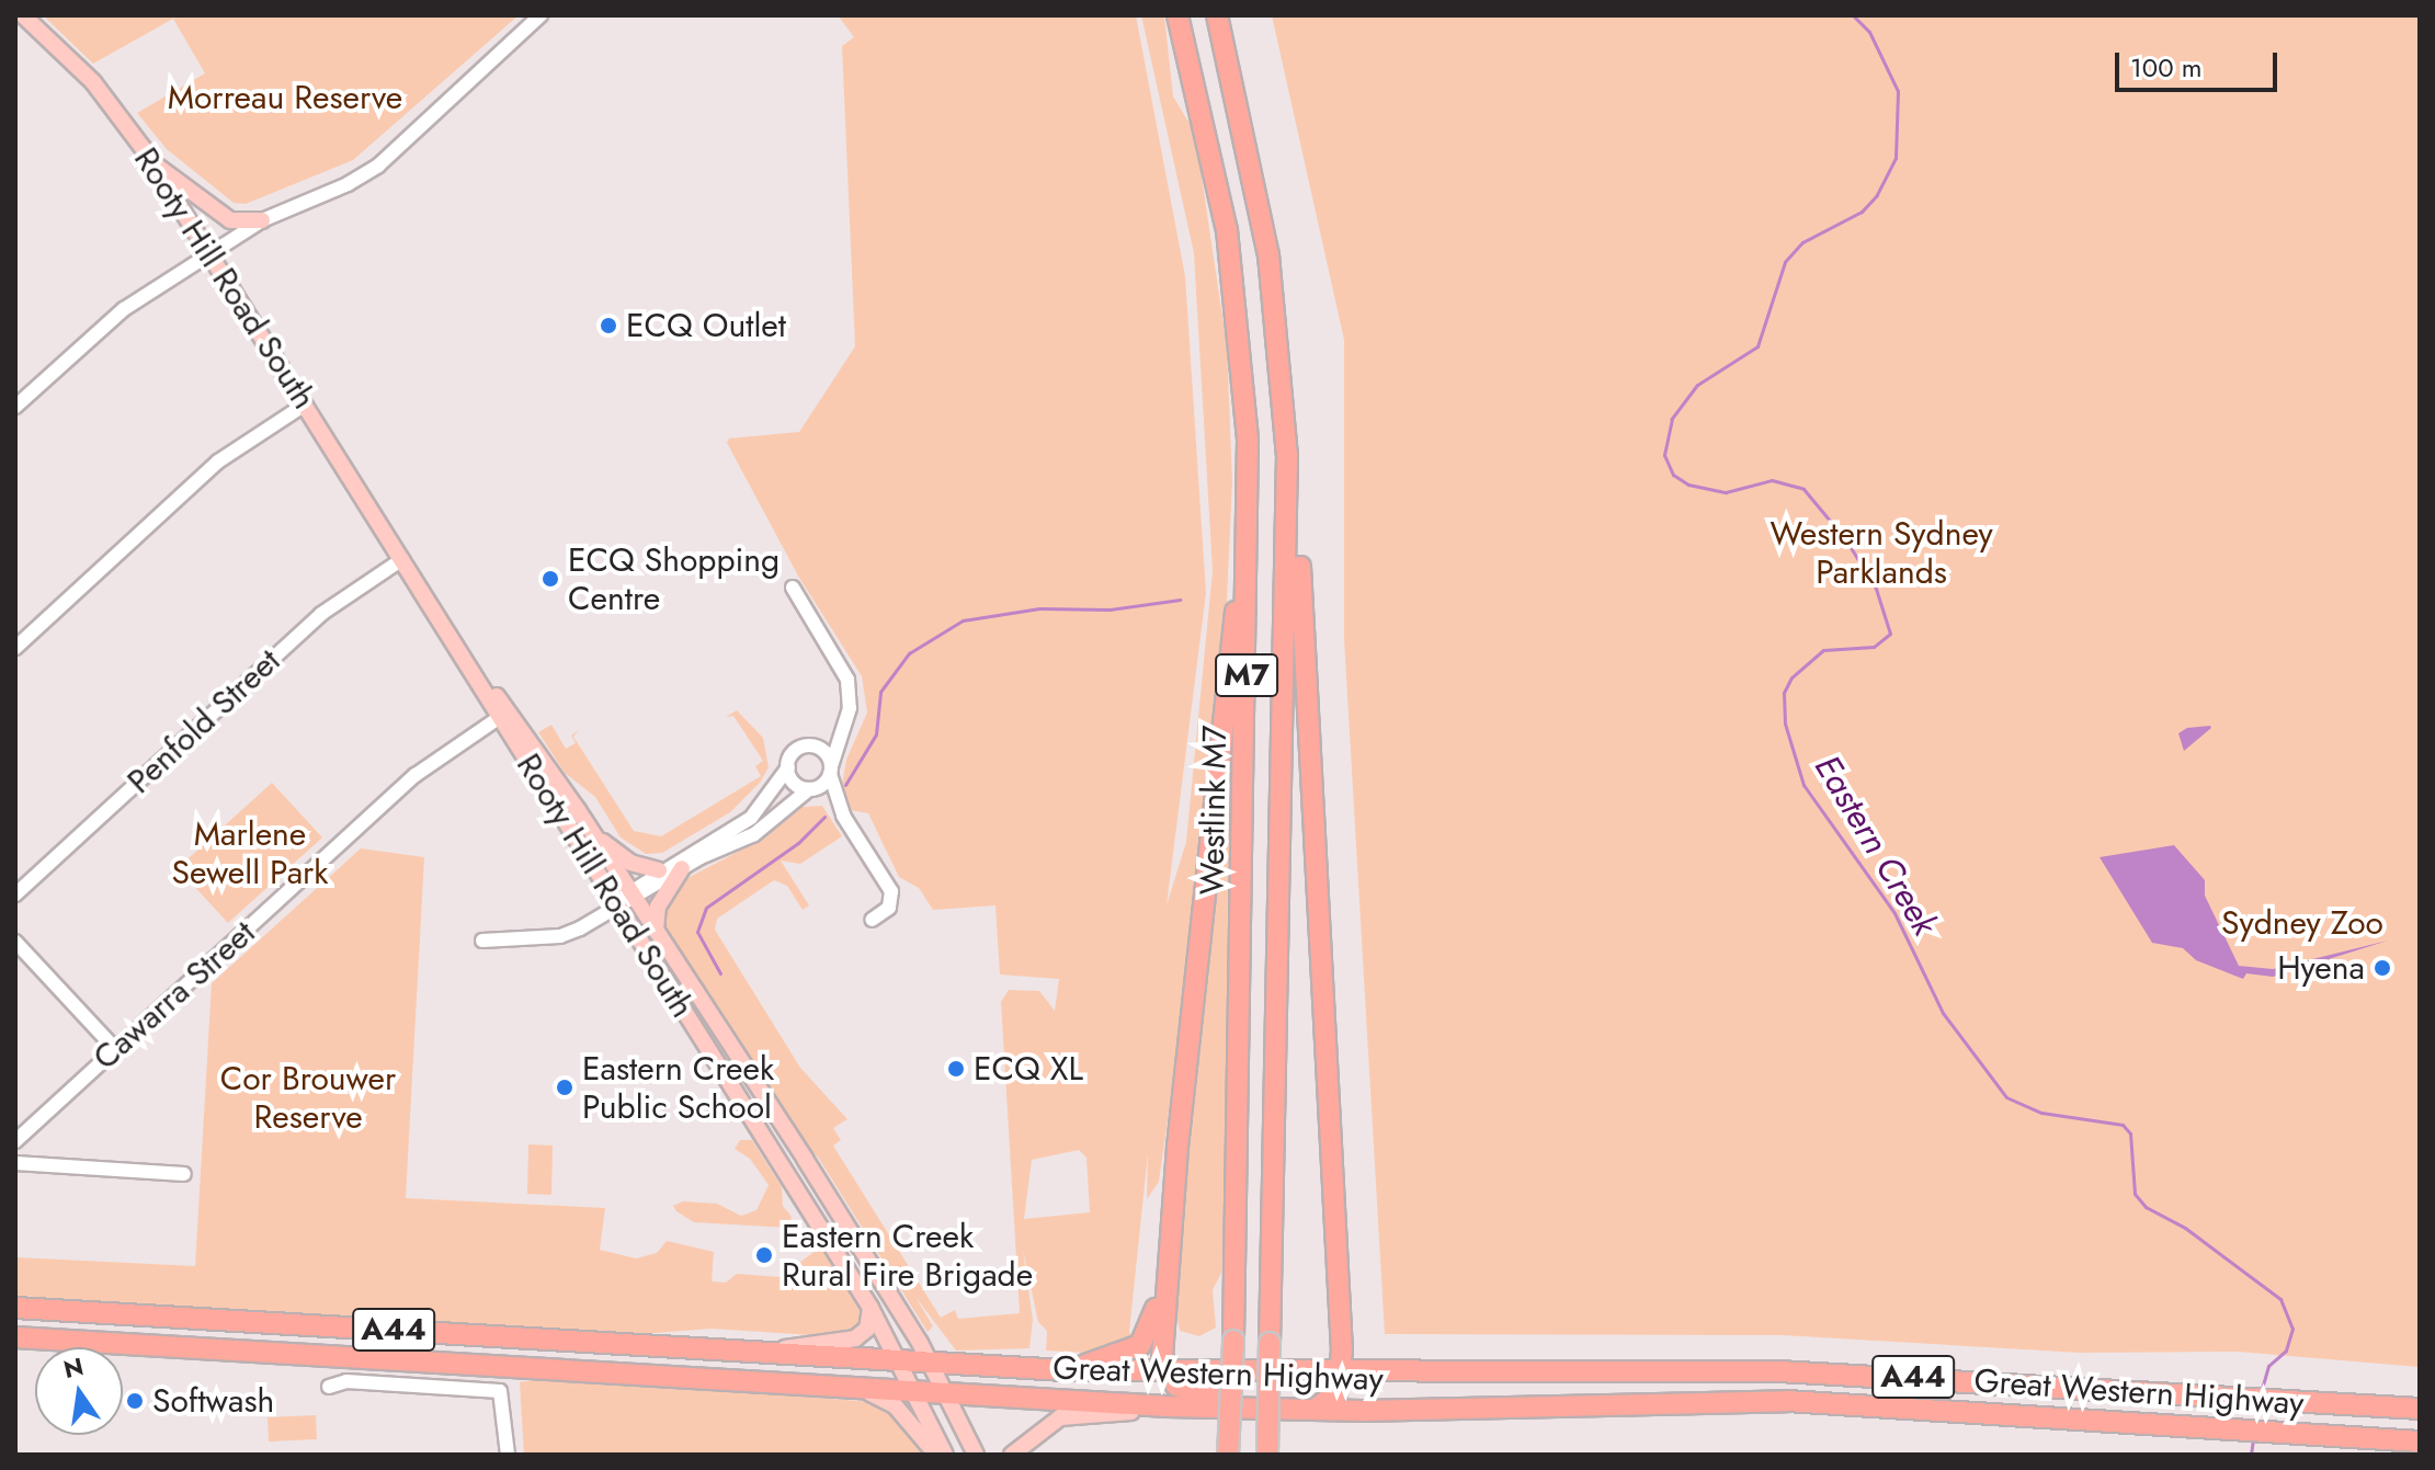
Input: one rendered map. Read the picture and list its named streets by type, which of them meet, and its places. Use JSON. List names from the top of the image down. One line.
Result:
{"streets":{"highway":["M7","Westlink M7","A44","Great Western Highway"],"main road":["Rooty Hill Road South"],"street":["Penfold Street","Cawarra Street"]},"crossings":[["Rooty Hill Road South","Penfold Street"],["Rooty Hill Road South","Cawarra Street"],["Rooty Hill Road South","Great Western Highway"],["M7","Westlink M7"],["M7","Great Western Highway"]],"water":["Eastern Creek"],"parks":["Morreau Reserve","Western Sydney Parklands","Marlene Sewell Park","Sydney Zoo","Cor Brouwer Reserve"],"places":["ECQ Outlet","ECQ Shopping Centre","Hyena","ECQ XL","Eastern Creek Public School","Eastern Creek Rural Fire Brigade","Softwash"],"scale_bar":"100 m","north":"top"}
